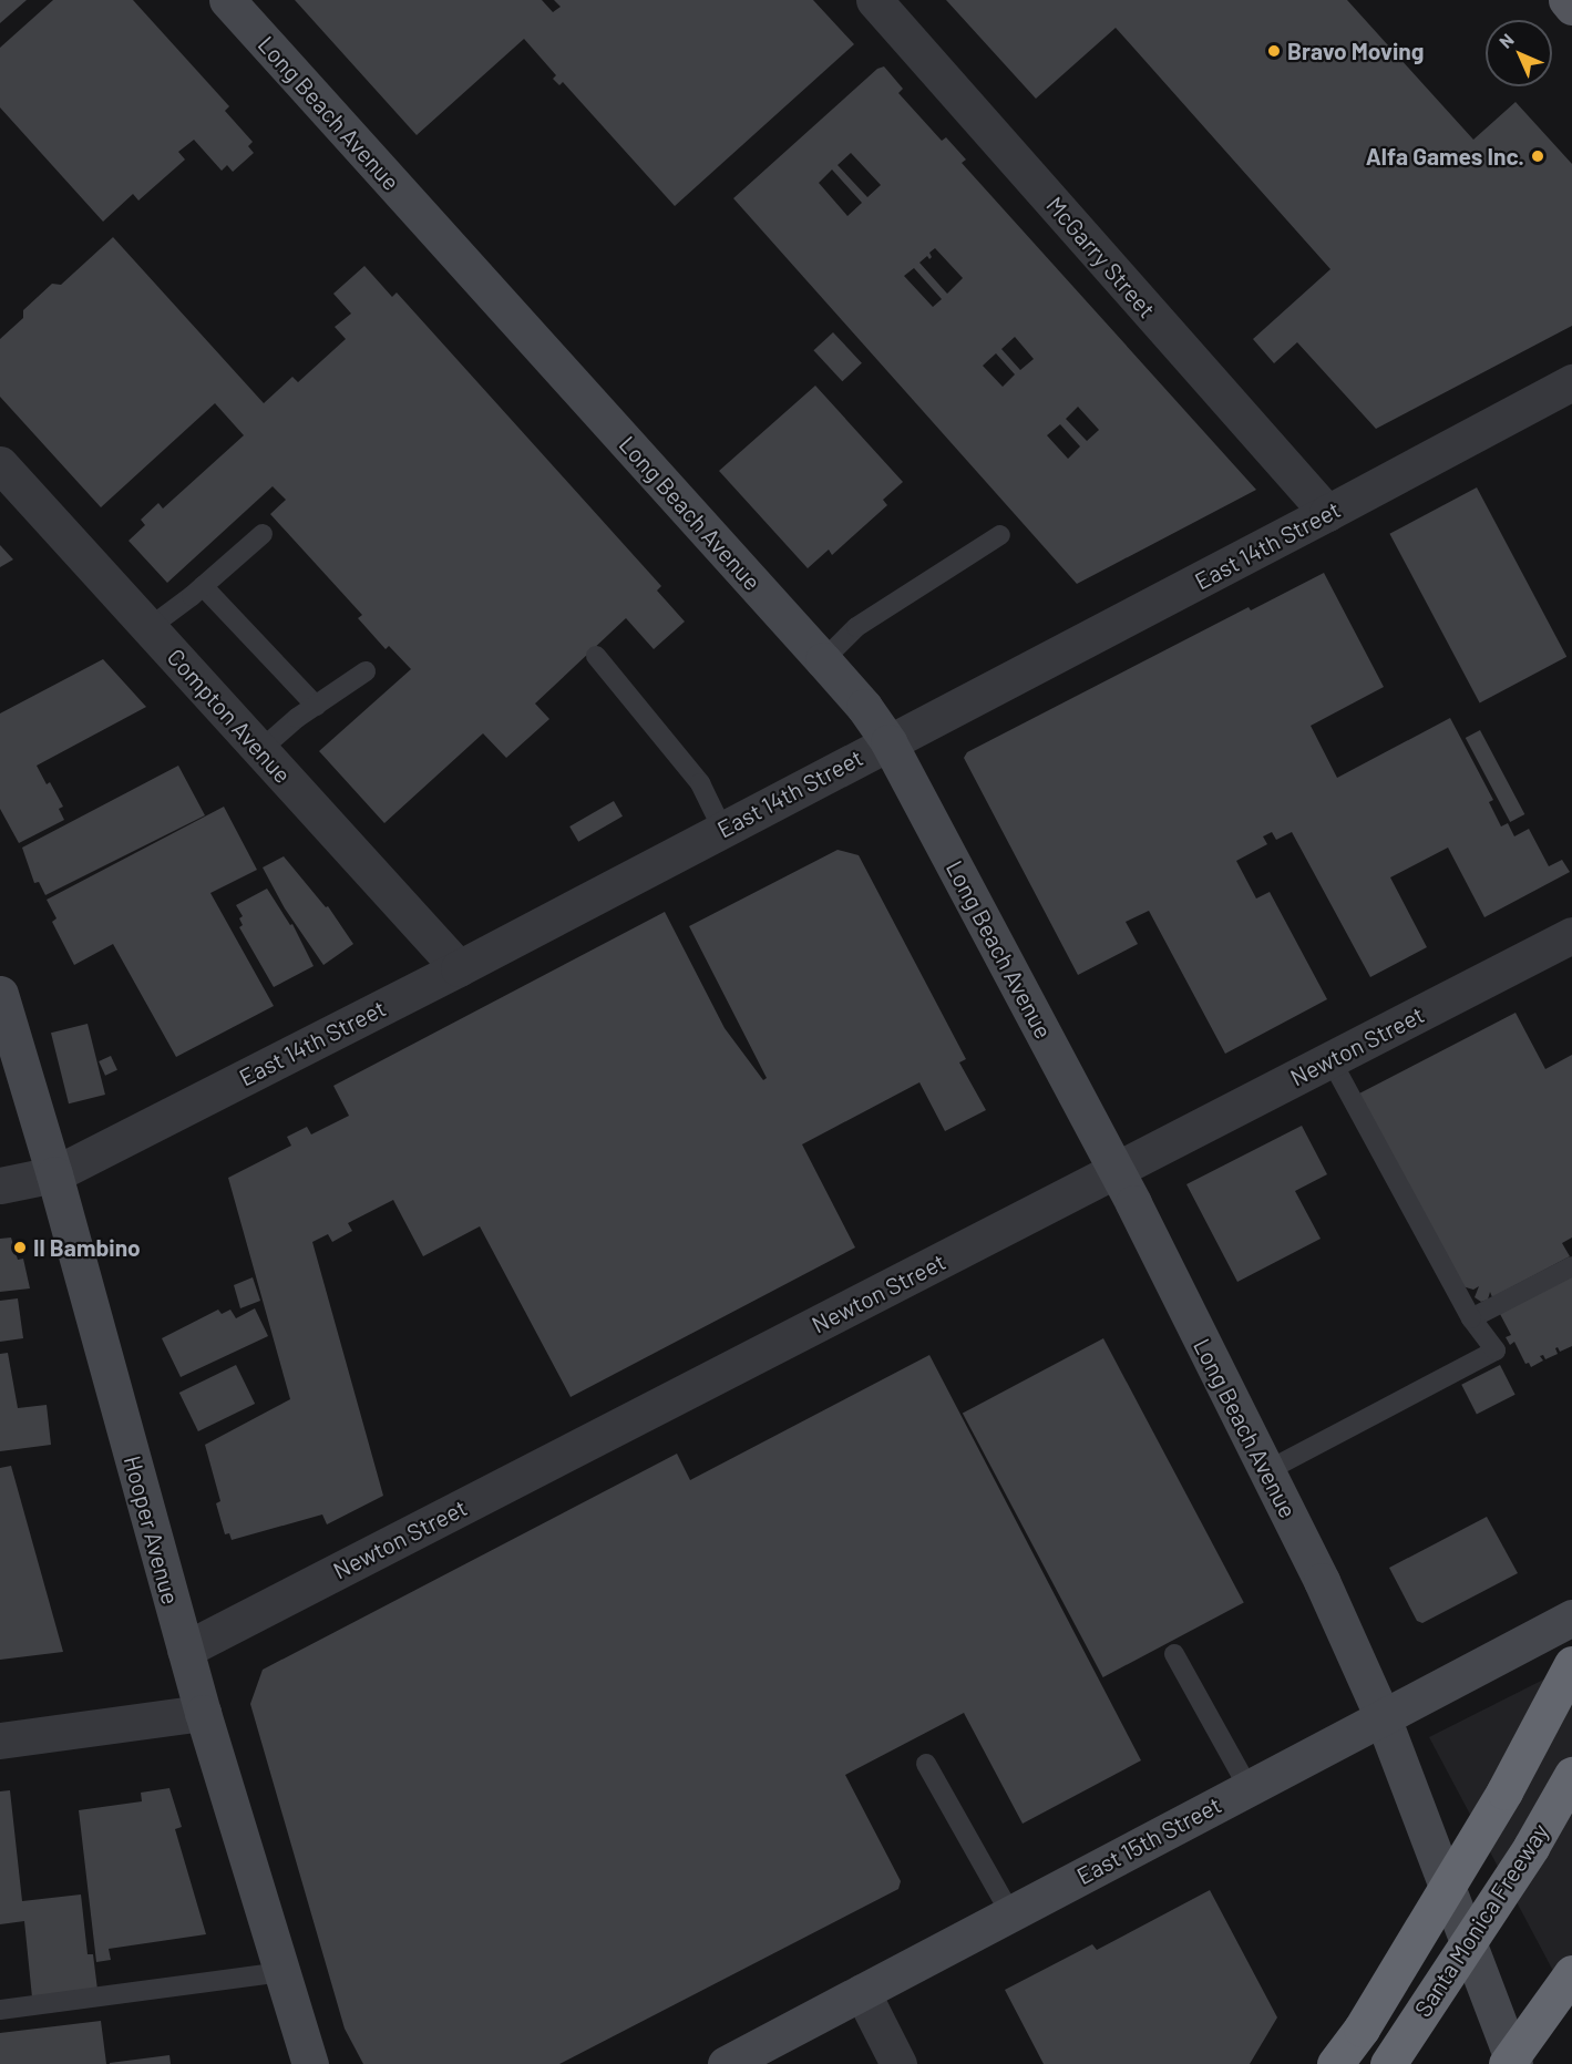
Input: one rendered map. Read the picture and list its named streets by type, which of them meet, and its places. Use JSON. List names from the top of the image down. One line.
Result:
{"streets":{"highway":["Santa Monica Freeway"],"street":["Long Beach Avenue","McGarry Street","East 14th Street","Compton Avenue","Newton Street","Hooper Avenue","East 15th Street"]},"crossings":[["Long Beach Avenue","East 14th Street"],["Long Beach Avenue","Newton Street"],["Long Beach Avenue","East 15th Street"],["McGarry Street","East 14th Street"],["East 14th Street","Compton Avenue"],["East 14th Street","Hooper Avenue"],["Newton Street","Hooper Avenue"]],"places":["Bravo Moving","Alfa Games Inc.","Il Bambino"],"north":"top left"}
